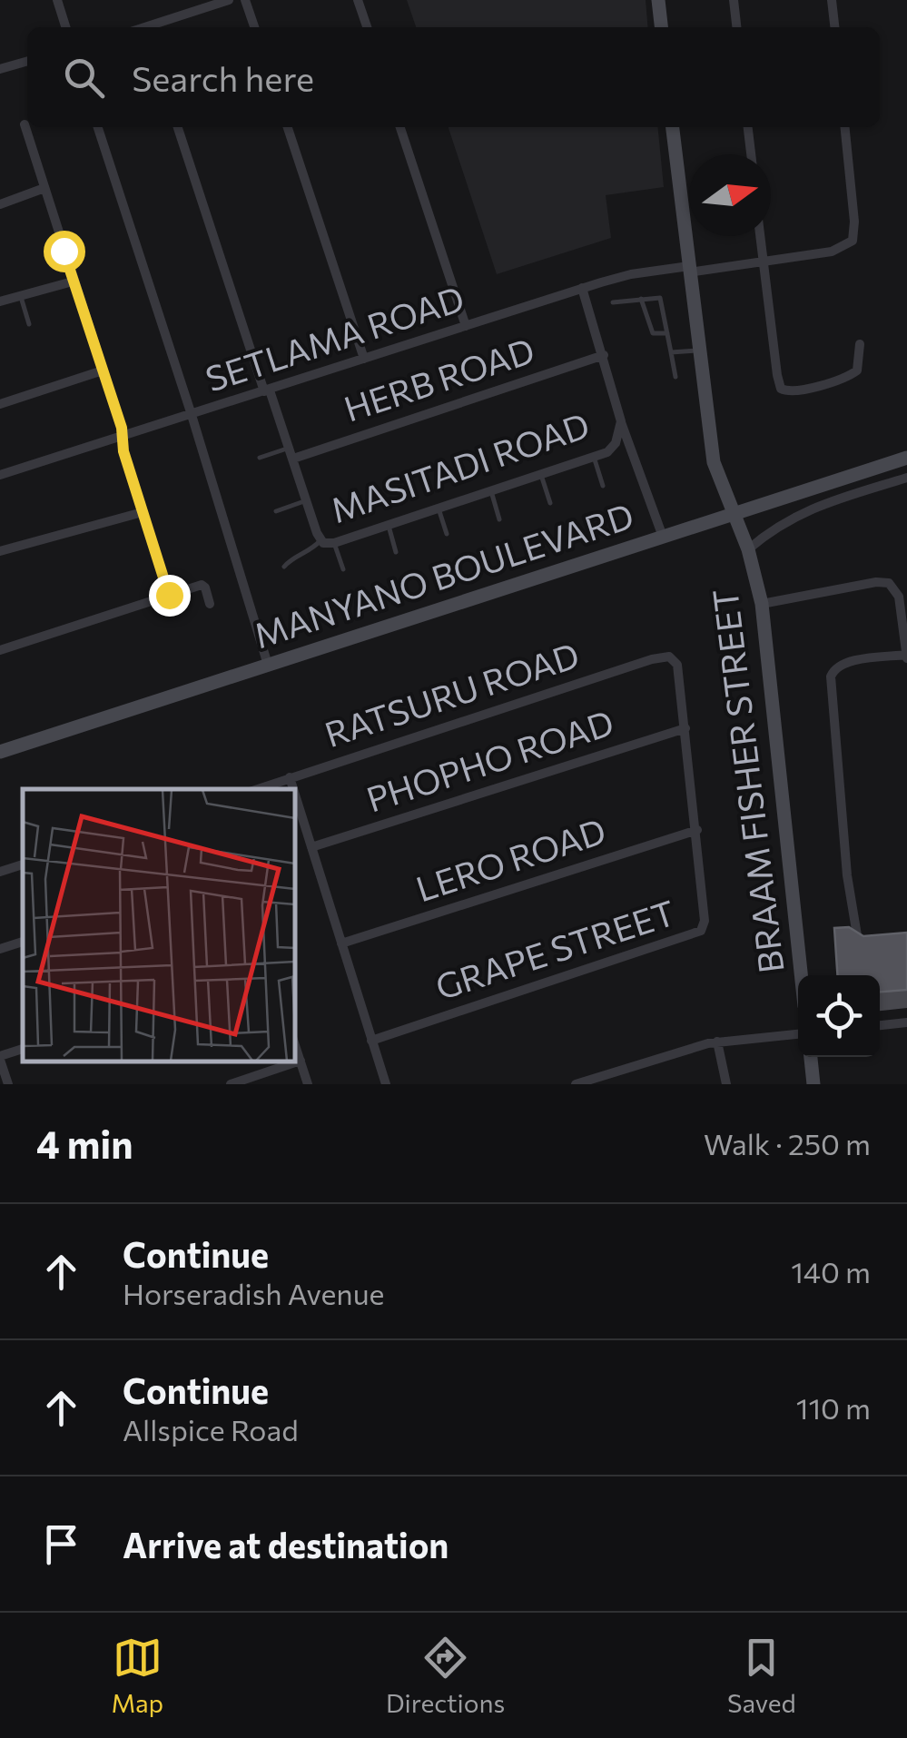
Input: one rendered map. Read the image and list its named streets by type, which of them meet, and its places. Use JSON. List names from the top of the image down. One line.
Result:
{"streets":{"street":["SETLAMA ROAD","HERB ROAD","MASITADI ROAD","MANYANO BOULEVARD","RATSURU ROAD","PHOPHO ROAD","BRAAM FISHER STREET","LERO ROAD","GRAPE STREET"]},"crossings":[["SETLAMA ROAD","MASITADI ROAD"],["SETLAMA ROAD","BRAAM FISHER STREET"],["HERB ROAD","MASITADI ROAD"],["MANYANO BOULEVARD","BRAAM FISHER STREET"],["RATSURU ROAD","GRAPE STREET"],["PHOPHO ROAD","GRAPE STREET"],["LERO ROAD","GRAPE STREET"]],"north":"right","page":{"search":"Search here","heading":["4 min","Walk · 250 m"],"list":[["Continue","Horseradish Avenue","140 m"],["Continue","Allspice Road","110 m"],"Arrive at destination"],"nav":["Map","Directions","Saved"]}}
